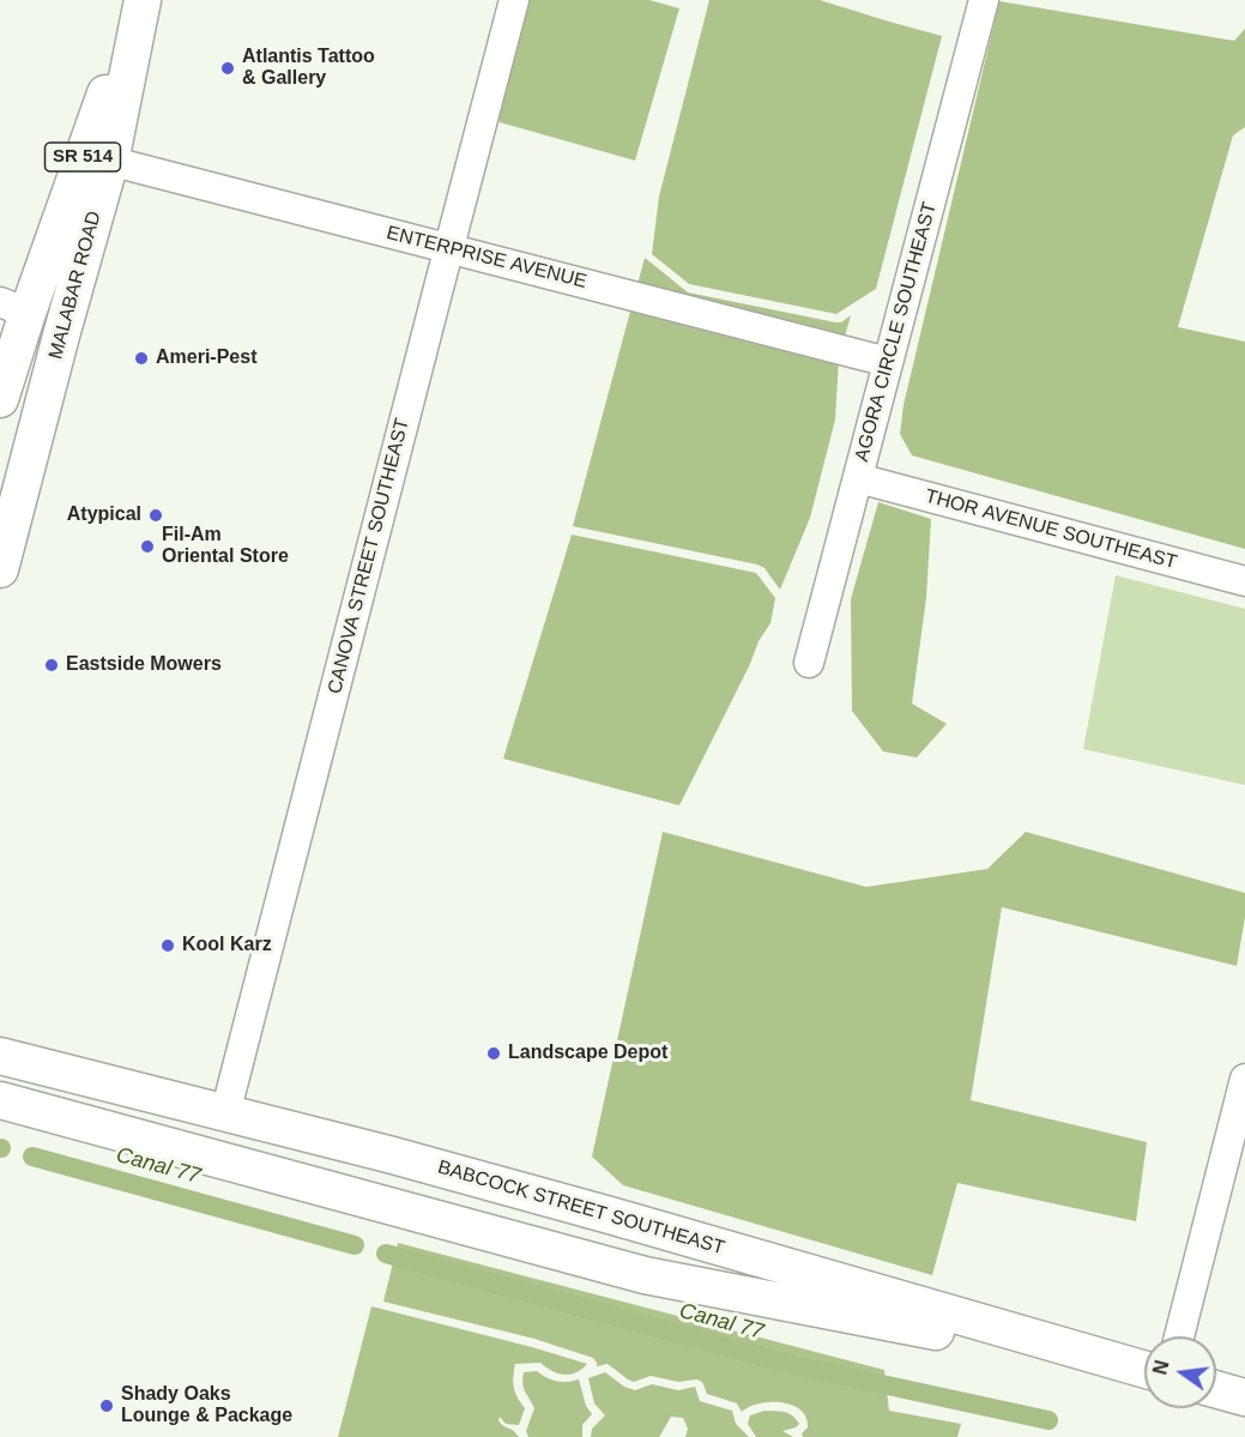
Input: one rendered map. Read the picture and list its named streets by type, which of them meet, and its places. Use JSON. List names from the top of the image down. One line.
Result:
{"streets":{"main road":["SR 514","MALABAR ROAD","BABCOCK STREET SOUTHEAST"],"street":["ENTERPRISE AVENUE","AGORA CIRCLE SOUTHEAST","THOR AVENUE SOUTHEAST","CANOVA STREET SOUTHEAST"]},"crossings":[["ENTERPRISE AVENUE","MALABAR ROAD"],["ENTERPRISE AVENUE","AGORA CIRCLE SOUTHEAST"],["ENTERPRISE AVENUE","CANOVA STREET SOUTHEAST"],["AGORA CIRCLE SOUTHEAST","THOR AVENUE SOUTHEAST"],["CANOVA STREET SOUTHEAST","BABCOCK STREET SOUTHEAST"]],"water":["Canal 77"],"places":["Atlantis Tattoo & Gallery","Ameri-Pest","Atypical","Fil-Am Oriental Store","Eastside Mowers","Kool Karz","Landscape Depot","Shady Oaks Lounge & Package"],"north":"left"}
